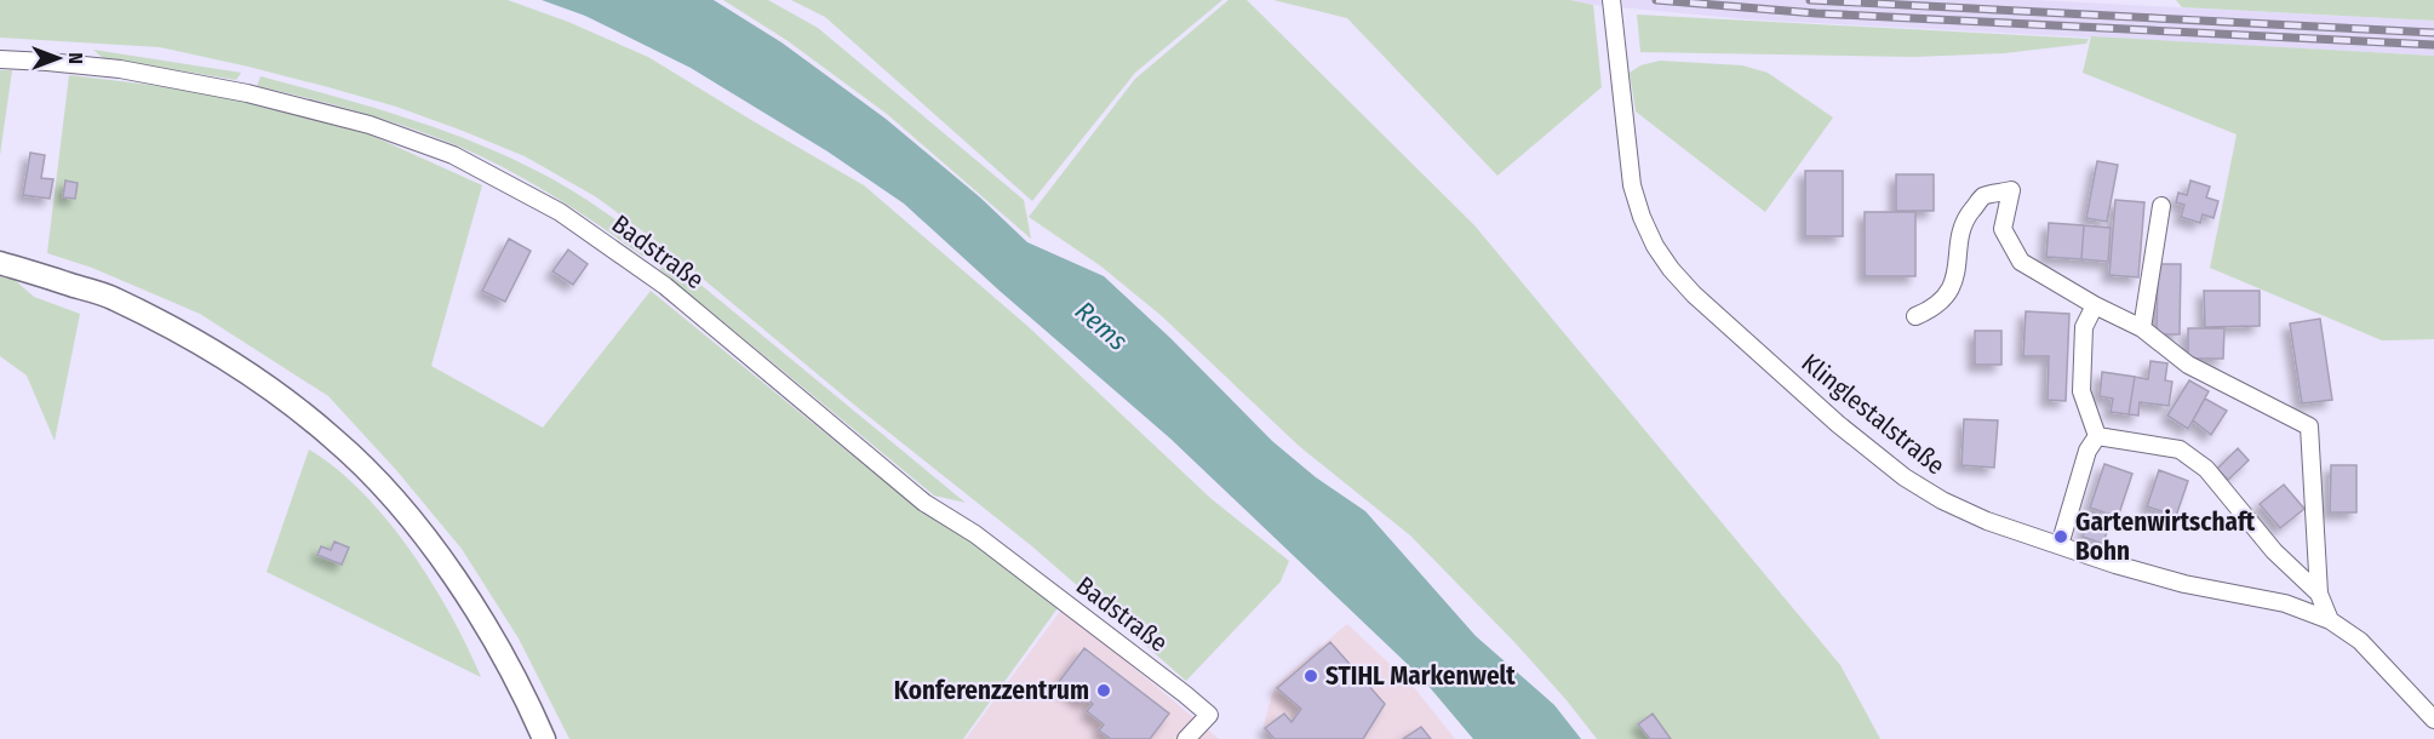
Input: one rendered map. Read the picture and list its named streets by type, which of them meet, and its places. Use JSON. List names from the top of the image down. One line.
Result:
{"streets":{"street":["Badstraße","Klinglestalstraße"]},"water":["Rems"],"places":["Gartenwirtschaft Bohn","STIHL Markenwelt","Konferenzzentrum"],"north":"right"}
